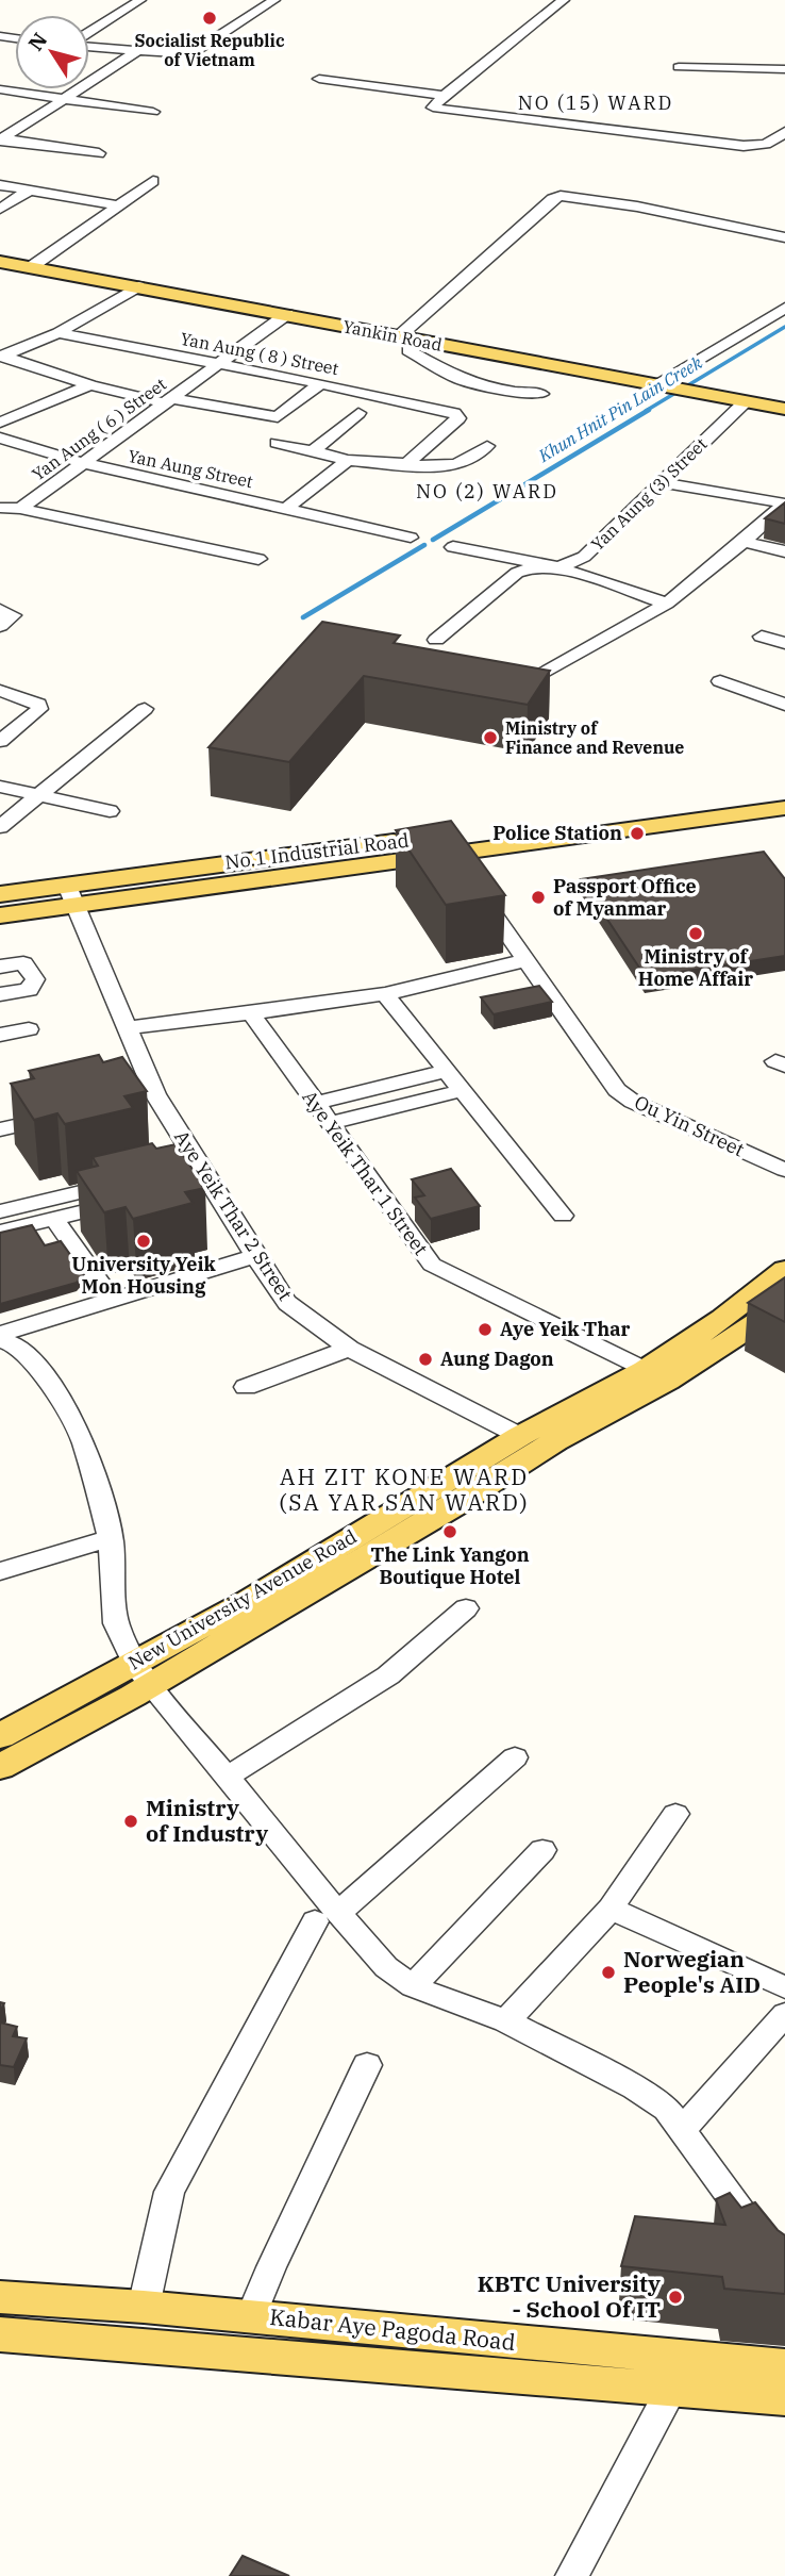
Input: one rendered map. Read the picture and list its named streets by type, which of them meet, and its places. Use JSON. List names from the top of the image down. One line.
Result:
{"streets":{"main road":["Yankin Road","No.1 Industrial Road","New University Avenue Road","Kabar Aye Pagoda Road"],"street":["Yan Aung ( 8 ) Street","Yan Aung ( 6 ) Street","Yan Aung Street","Yan Aung (3) Street","Ou Yin Street","Aye Yeik Thar 1 Street","Aye Yeik Thar 2 Street"]},"crossings":[["Yankin Road","Yan Aung ( 6 ) Street"],["Yankin Road","Yan Aung (3) Street"],["Yan Aung ( 8 ) Street","Yan Aung ( 6 ) Street"],["Yan Aung ( 6 ) Street","Yan Aung Street"],["No.1 Industrial Road","Aye Yeik Thar 2 Street"],["Aye Yeik Thar 1 Street","New University Avenue Road"],["Aye Yeik Thar 2 Street","New University Avenue Road"]],"districts":["NO (15) WARD","NO (2) WARD","AH ZIT KONE WARD (SA YAR SAN WARD)"],"water":["Khun Hnit Pin Lain Creek"],"places":["Socialist Republic of Vietnam","Ministry of Finance and Revenue","Police Station","Passport Office of Myanmar","Ministry of Home Affair","University Yeik Mon Housing","Aye Yeik Thar","Aung Dagon","The Link Yangon Boutique Hotel","Ministry of Industry","Norwegian People's AID","KBTC University - School Of IT"],"north":"top left"}
